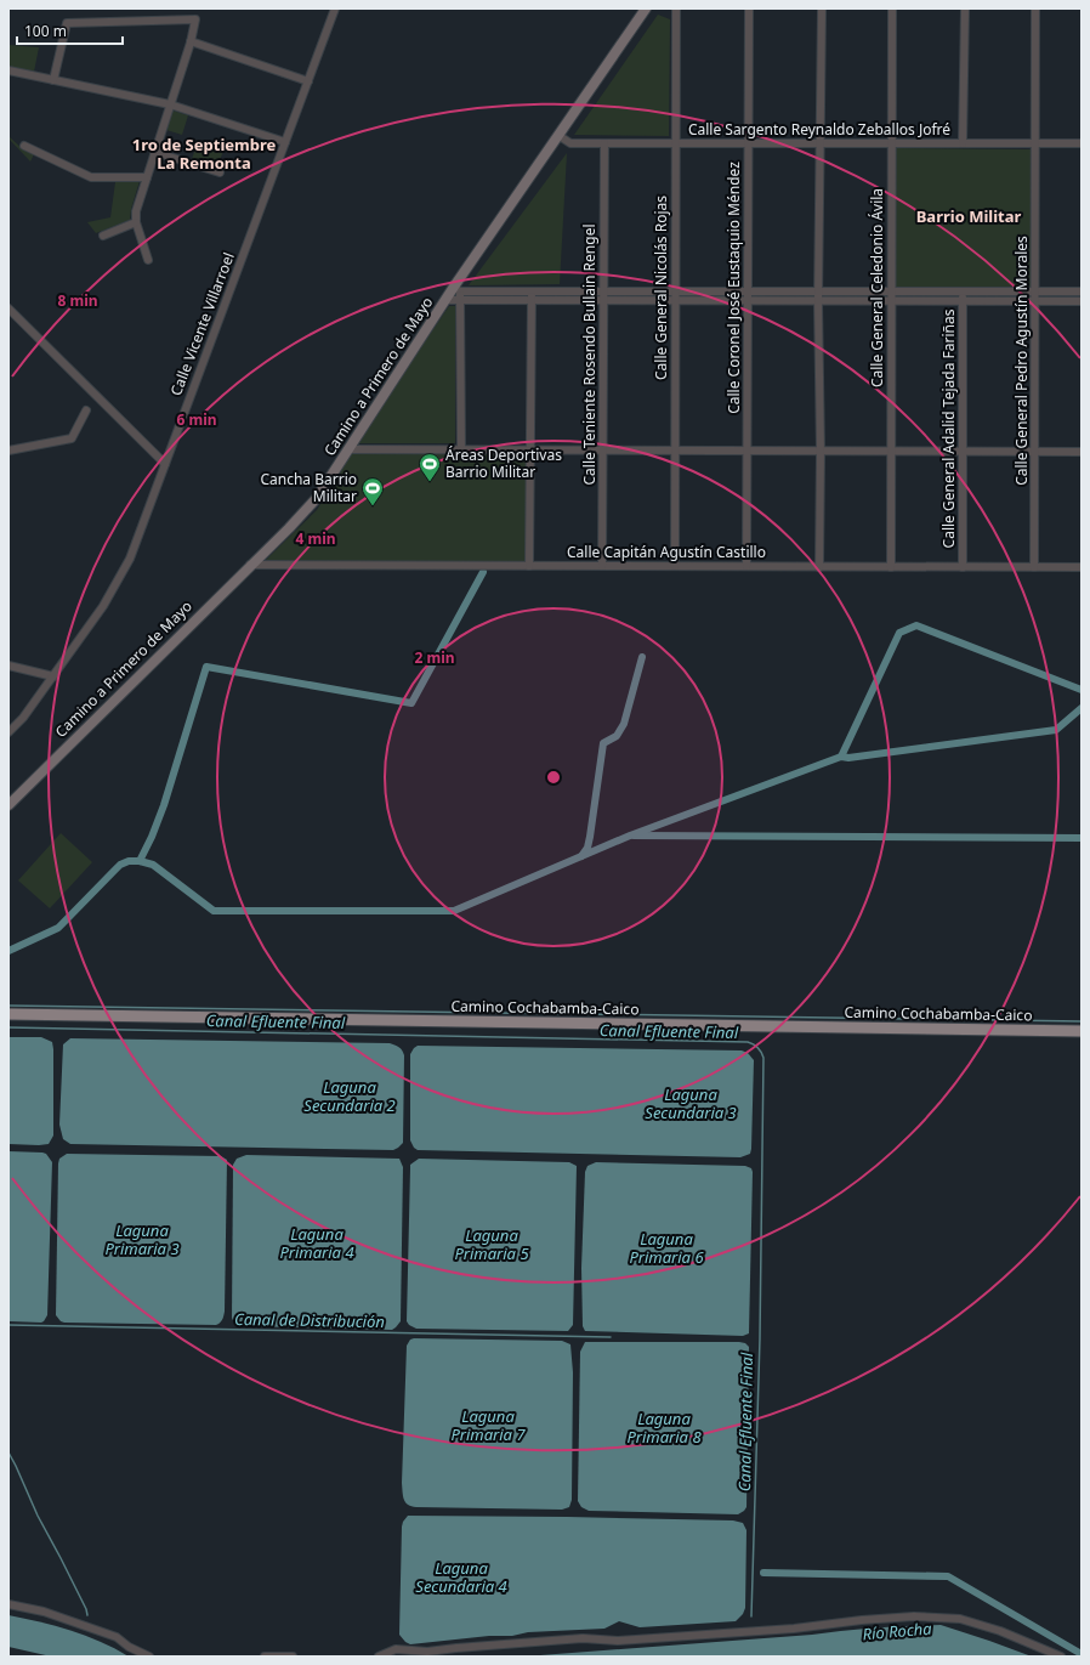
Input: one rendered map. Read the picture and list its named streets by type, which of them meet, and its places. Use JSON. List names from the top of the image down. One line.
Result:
{"streets":{"main road":["Camino a Primero de Mayo","Camino Cochabamba-Caico"],"street":["Calle Sargento Reynaldo Zeballos Jofré","Calle General Nicolás Rojas","Calle Coronel José Eustaquio Méndez","Calle General Celedonio Ávila","Calle Vicente Villarroel","Calle Teniente Rosendo Bullain Rengel","Calle General Pedro Agustín Morales","Calle General Adalid Tejada Fariñas","Calle Capitán Agustín Castillo"]},"crossings":[["Calle Sargento Reynaldo Zeballos Jofré","Calle General Nicolás Rojas"],["Calle Sargento Reynaldo Zeballos Jofré","Calle Coronel José Eustaquio Méndez"],["Calle Sargento Reynaldo Zeballos Jofré","Calle General Celedonio Ávila"],["Calle Sargento Reynaldo Zeballos Jofré","Calle Teniente Rosendo Bullain Rengel"],["Calle Sargento Reynaldo Zeballos Jofré","Calle General Pedro Agustín Morales"],["Calle Sargento Reynaldo Zeballos Jofré","Camino a Primero de Mayo"],["Calle General Nicolás Rojas","Calle Capitán Agustín Castillo"],["Calle Coronel José Eustaquio Méndez","Calle Capitán Agustín Castillo"],["Calle General Celedonio Ávila","Calle Capitán Agustín Castillo"],["Calle Teniente Rosendo Bullain Rengel","Calle Capitán Agustín Castillo"],["Calle General Pedro Agustín Morales","Calle Capitán Agustín Castillo"],["Camino a Primero de Mayo","Calle Capitán Agustín Castillo"],["Calle General Adalid Tejada Fariñas","Calle Capitán Agustín Castillo"]],"districts":["1ro de Septiembre La Remonta","Barrio Militar"],"water":["Canal Efluente Final","Laguna Secundaria 2","Laguna Secundaria 3","Laguna Primaria 3","Laguna Primaria 4","Laguna Primaria 5","Laguna Primaria 6","Canal de Distribución","Laguna Primaria 7","Laguna Primaria 8","Laguna Secundaria 4","Río Rocha"],"places":{"sports":["Áreas Deportivas Barrio Militar","Cancha Barrio Militar"]},"scale_bar":"100 m","rings":["8 min","6 min","4 min","2 min"]}
